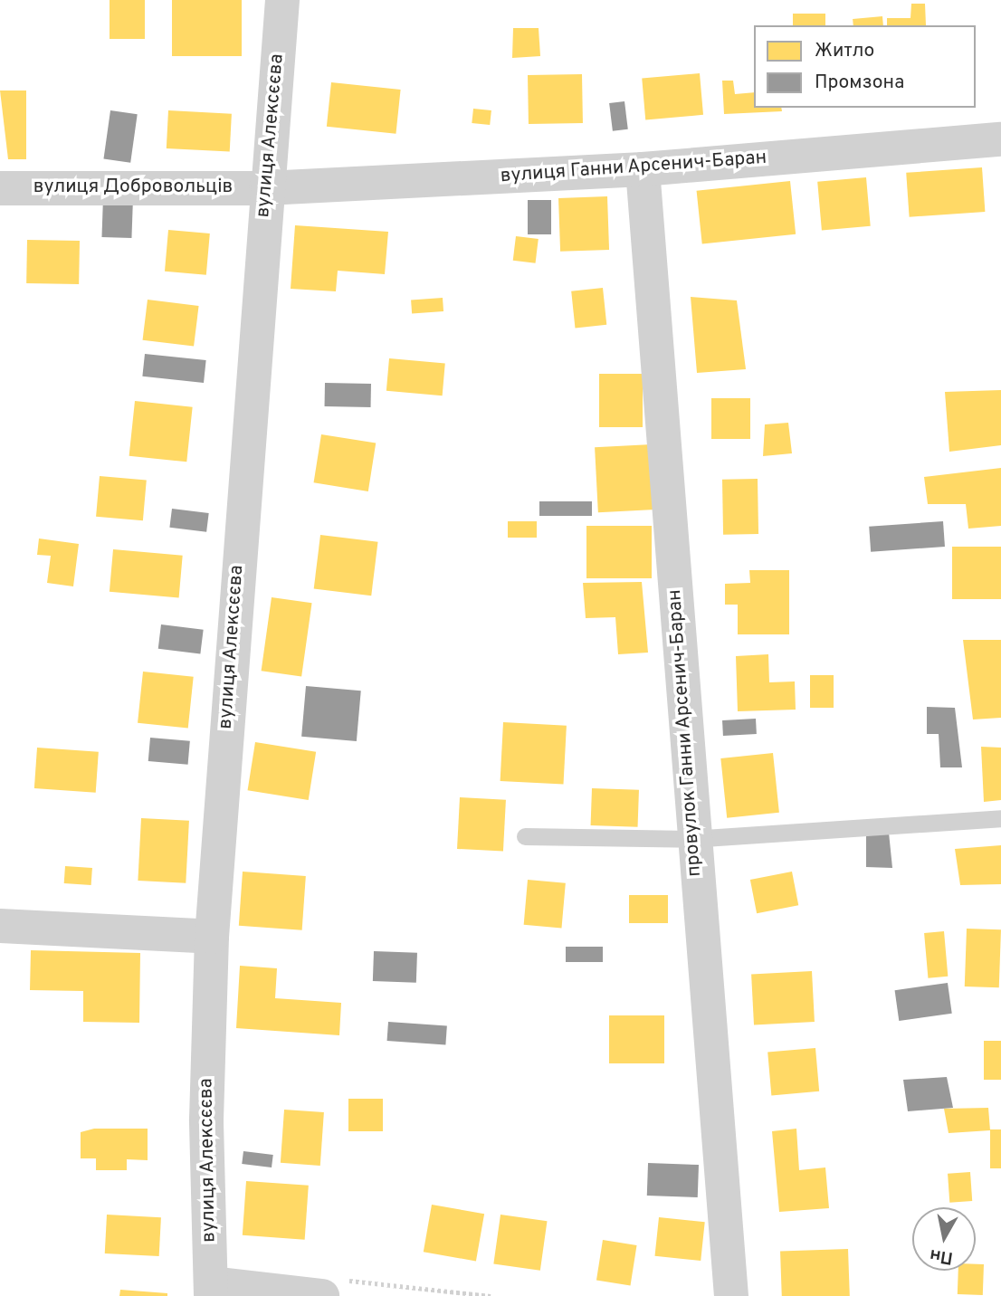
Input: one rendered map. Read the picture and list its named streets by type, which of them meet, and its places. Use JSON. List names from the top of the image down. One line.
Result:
{"streets":{"street":["вулиця Алексєєва","вулиця Ганни Арсенич-Баран","вулиця Добровольців","провулок Ганни Арсенич-Баран"]},"crossings":[["вулиця Алексєєва","вулиця Ганни Арсенич-Баран"],["вулиця Алексєєва","вулиця Добровольців"],["вулиця Ганни Арсенич-Баран","вулиця Добровольців"],["вулиця Ганни Арсенич-Баран","провулок Ганни Арсенич-Баран"]],"legend":["Житло","Промзона"],"north":"bottom"}
